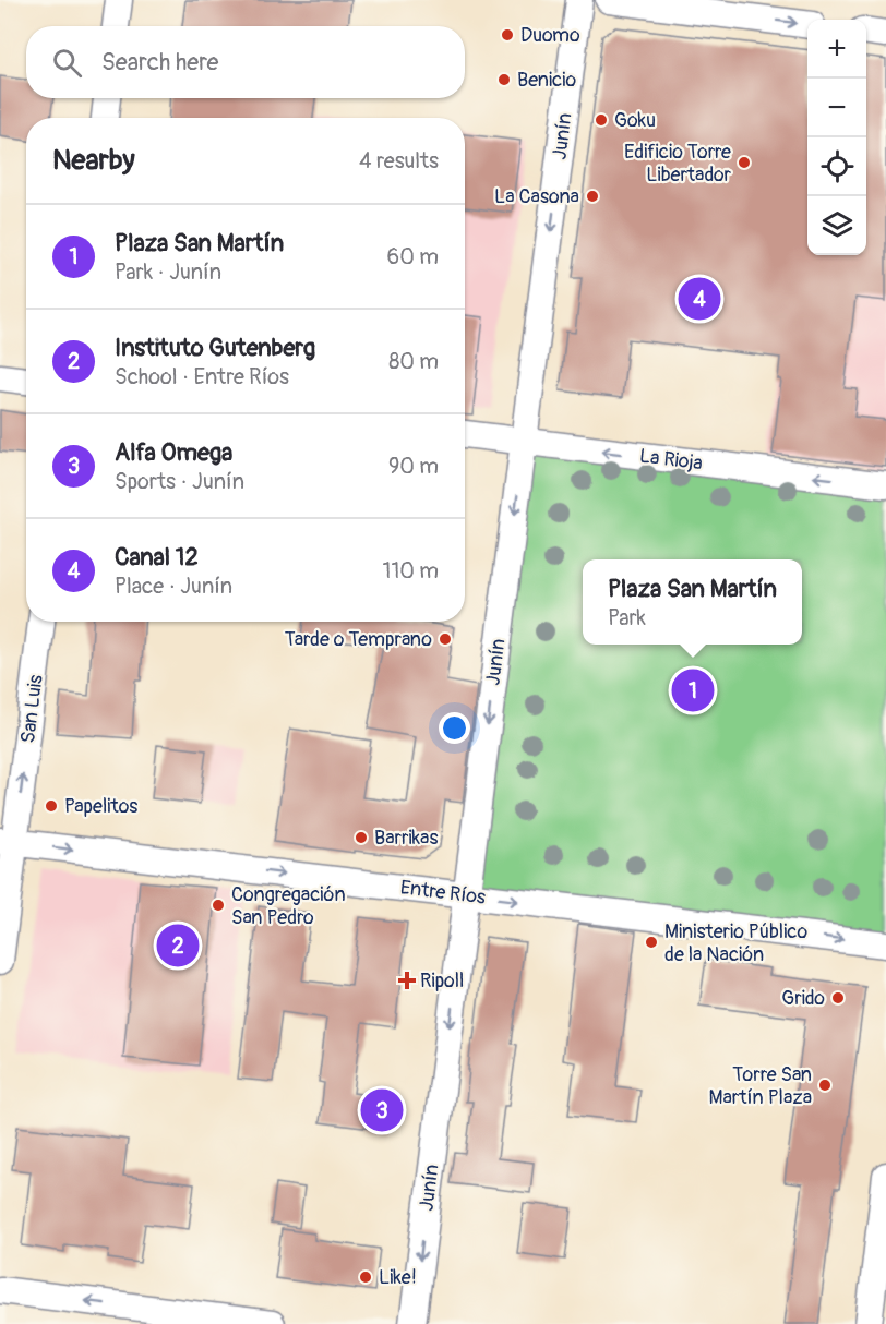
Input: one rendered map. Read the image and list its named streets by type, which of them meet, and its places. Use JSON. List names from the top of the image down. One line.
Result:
{"streets":{"street":["Junín","La Rioja","San Luis","Entre Ríos"]},"crossings":[["Junín","La Rioja"],["Junín","Entre Ríos"],["San Luis","Entre Ríos"]],"one_way":["Junín","La Rioja","San Luis","Entre Ríos"],"places":{"other":["Duomo","Benicio","Goku","Edificio Torre Libertador","La Casona","Tarde o Temprano","Papelitos","Barrikas","Congregación San Pedro","Ministerio Público de la Nación","Grido","Torre San Martín Plaza","Like!"],"health":["Ripoll"]},"page":{"map_buttons":["+","−"],"search":"Search here","heading":["Nearby","4 results"],"list":[{"mark":"1","name":"Plaza San Martín","note":"Park · Junín","value":"60 m"},{"mark":"2","name":"Instituto Gutenberg","note":"School · Entre Ríos","value":"80 m"},{"mark":"3","name":"Alfa Omega","note":"Sports · Junín","value":"90 m"},{"mark":"4","name":"Canal 12","note":"Place · Junín","value":"110 m"}],"pins":["4","1","2","3"],"popup":["Plaza San Martín","Park"]}}
